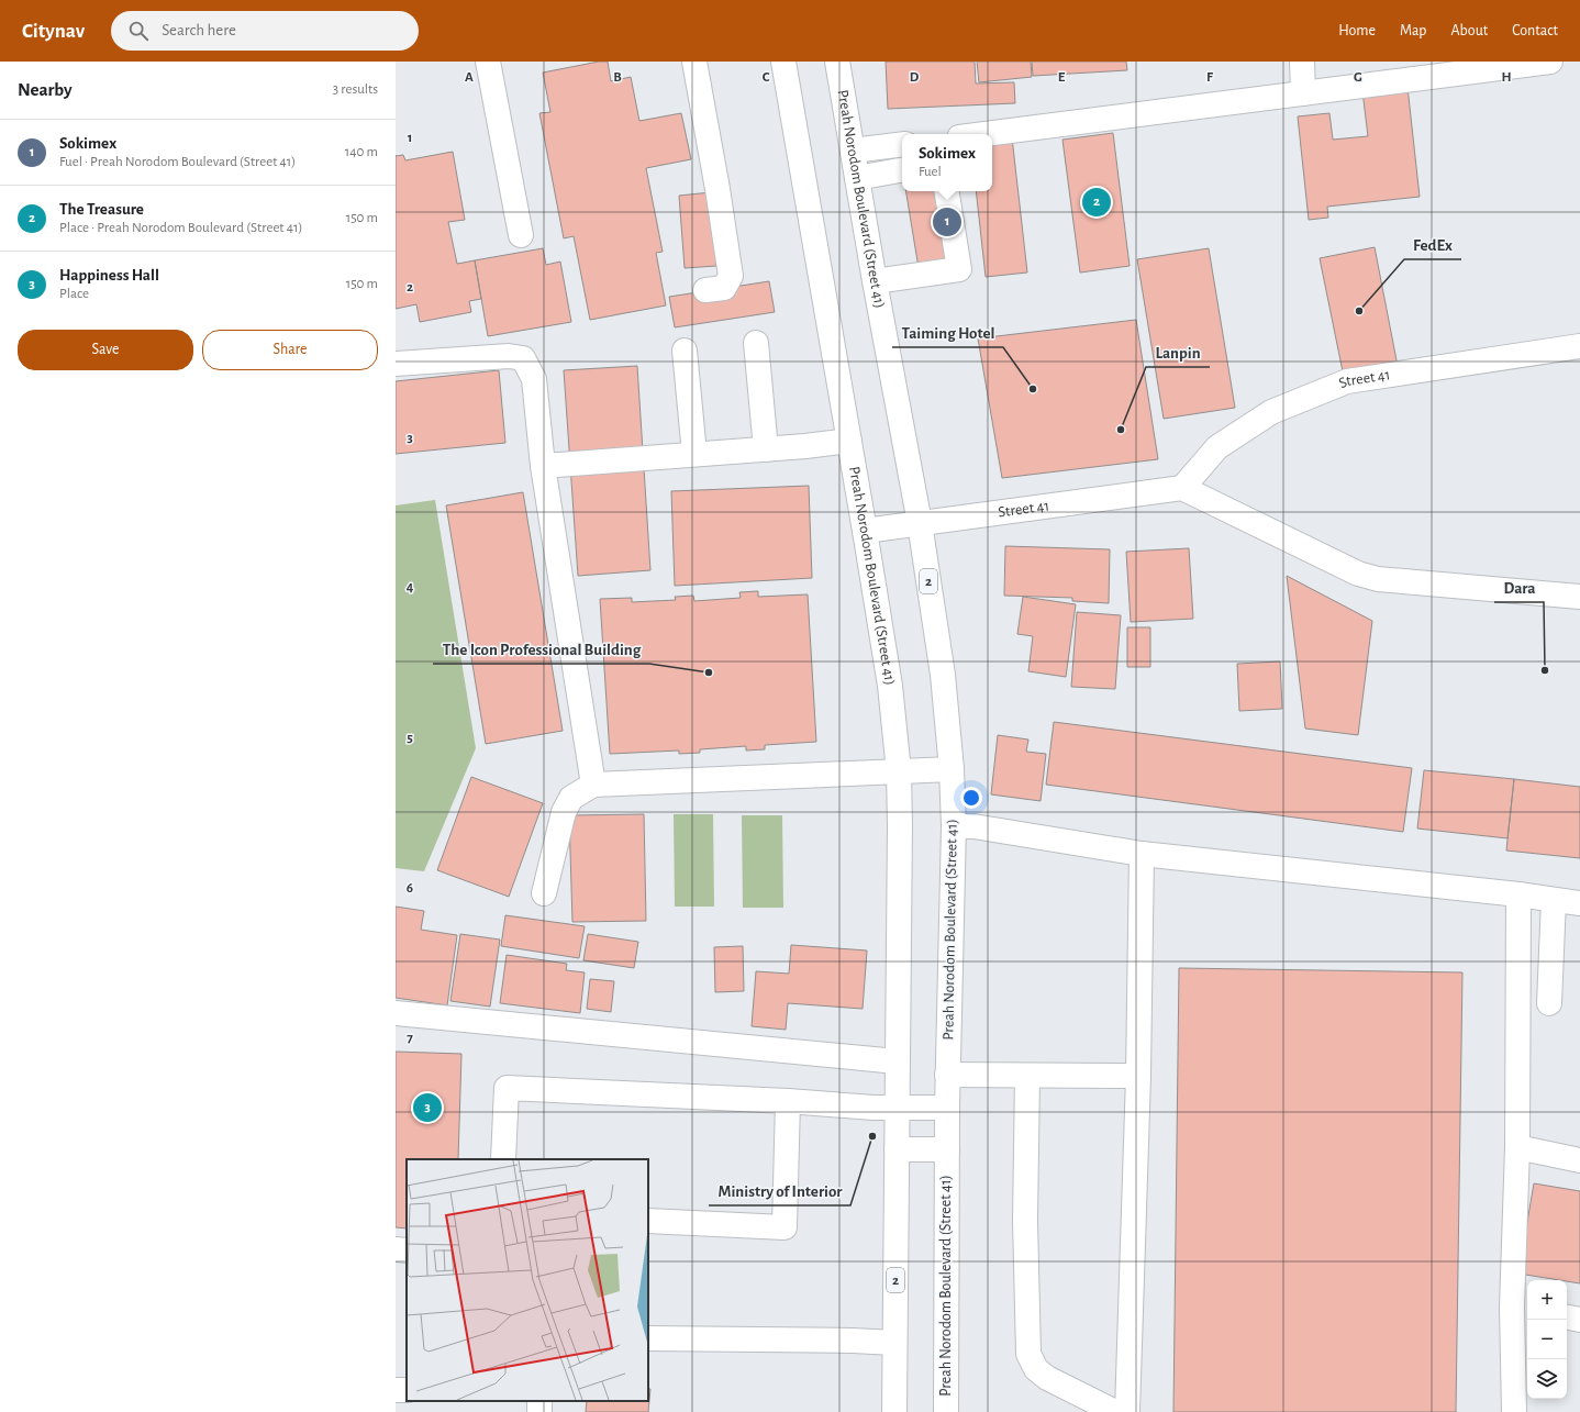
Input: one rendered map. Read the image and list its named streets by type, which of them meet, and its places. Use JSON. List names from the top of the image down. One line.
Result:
{"streets":{"street":["Preah Norodom Boulevard (Street 41)","Street 41","2"]},"crossings":[["Preah Norodom Boulevard (Street 41)","Street 41"]],"places":["FedEx","Taiming Hotel","Lanpin","Dara","The Icon Professional Building","Ministry of Interior"],"page":{"header":"Citynav","search":"Search here","nav":["Home","Map","About","Contact"],"heading":["Nearby","3 results"],"list":[{"mark":"1","name":"Sokimex","note":"Fuel · Preah Norodom Boulevard (Street 41)","value":"140 m"},{"mark":"2","name":"The Treasure","note":"Place · Preah Norodom Boulevard (Street 41)","value":"150 m"},{"mark":"3","name":"Happiness Hall","note":"Place","value":"150 m"}],"popup":["Sokimex","Fuel"],"pins":["2","1","3"],"buttons":["Save","Share"],"map_buttons":["+","−"]},"grid":{"columns":["A","B","C","D","E","F","G","H"],"rows":["1","2","3","4","5","6","7"]}}
